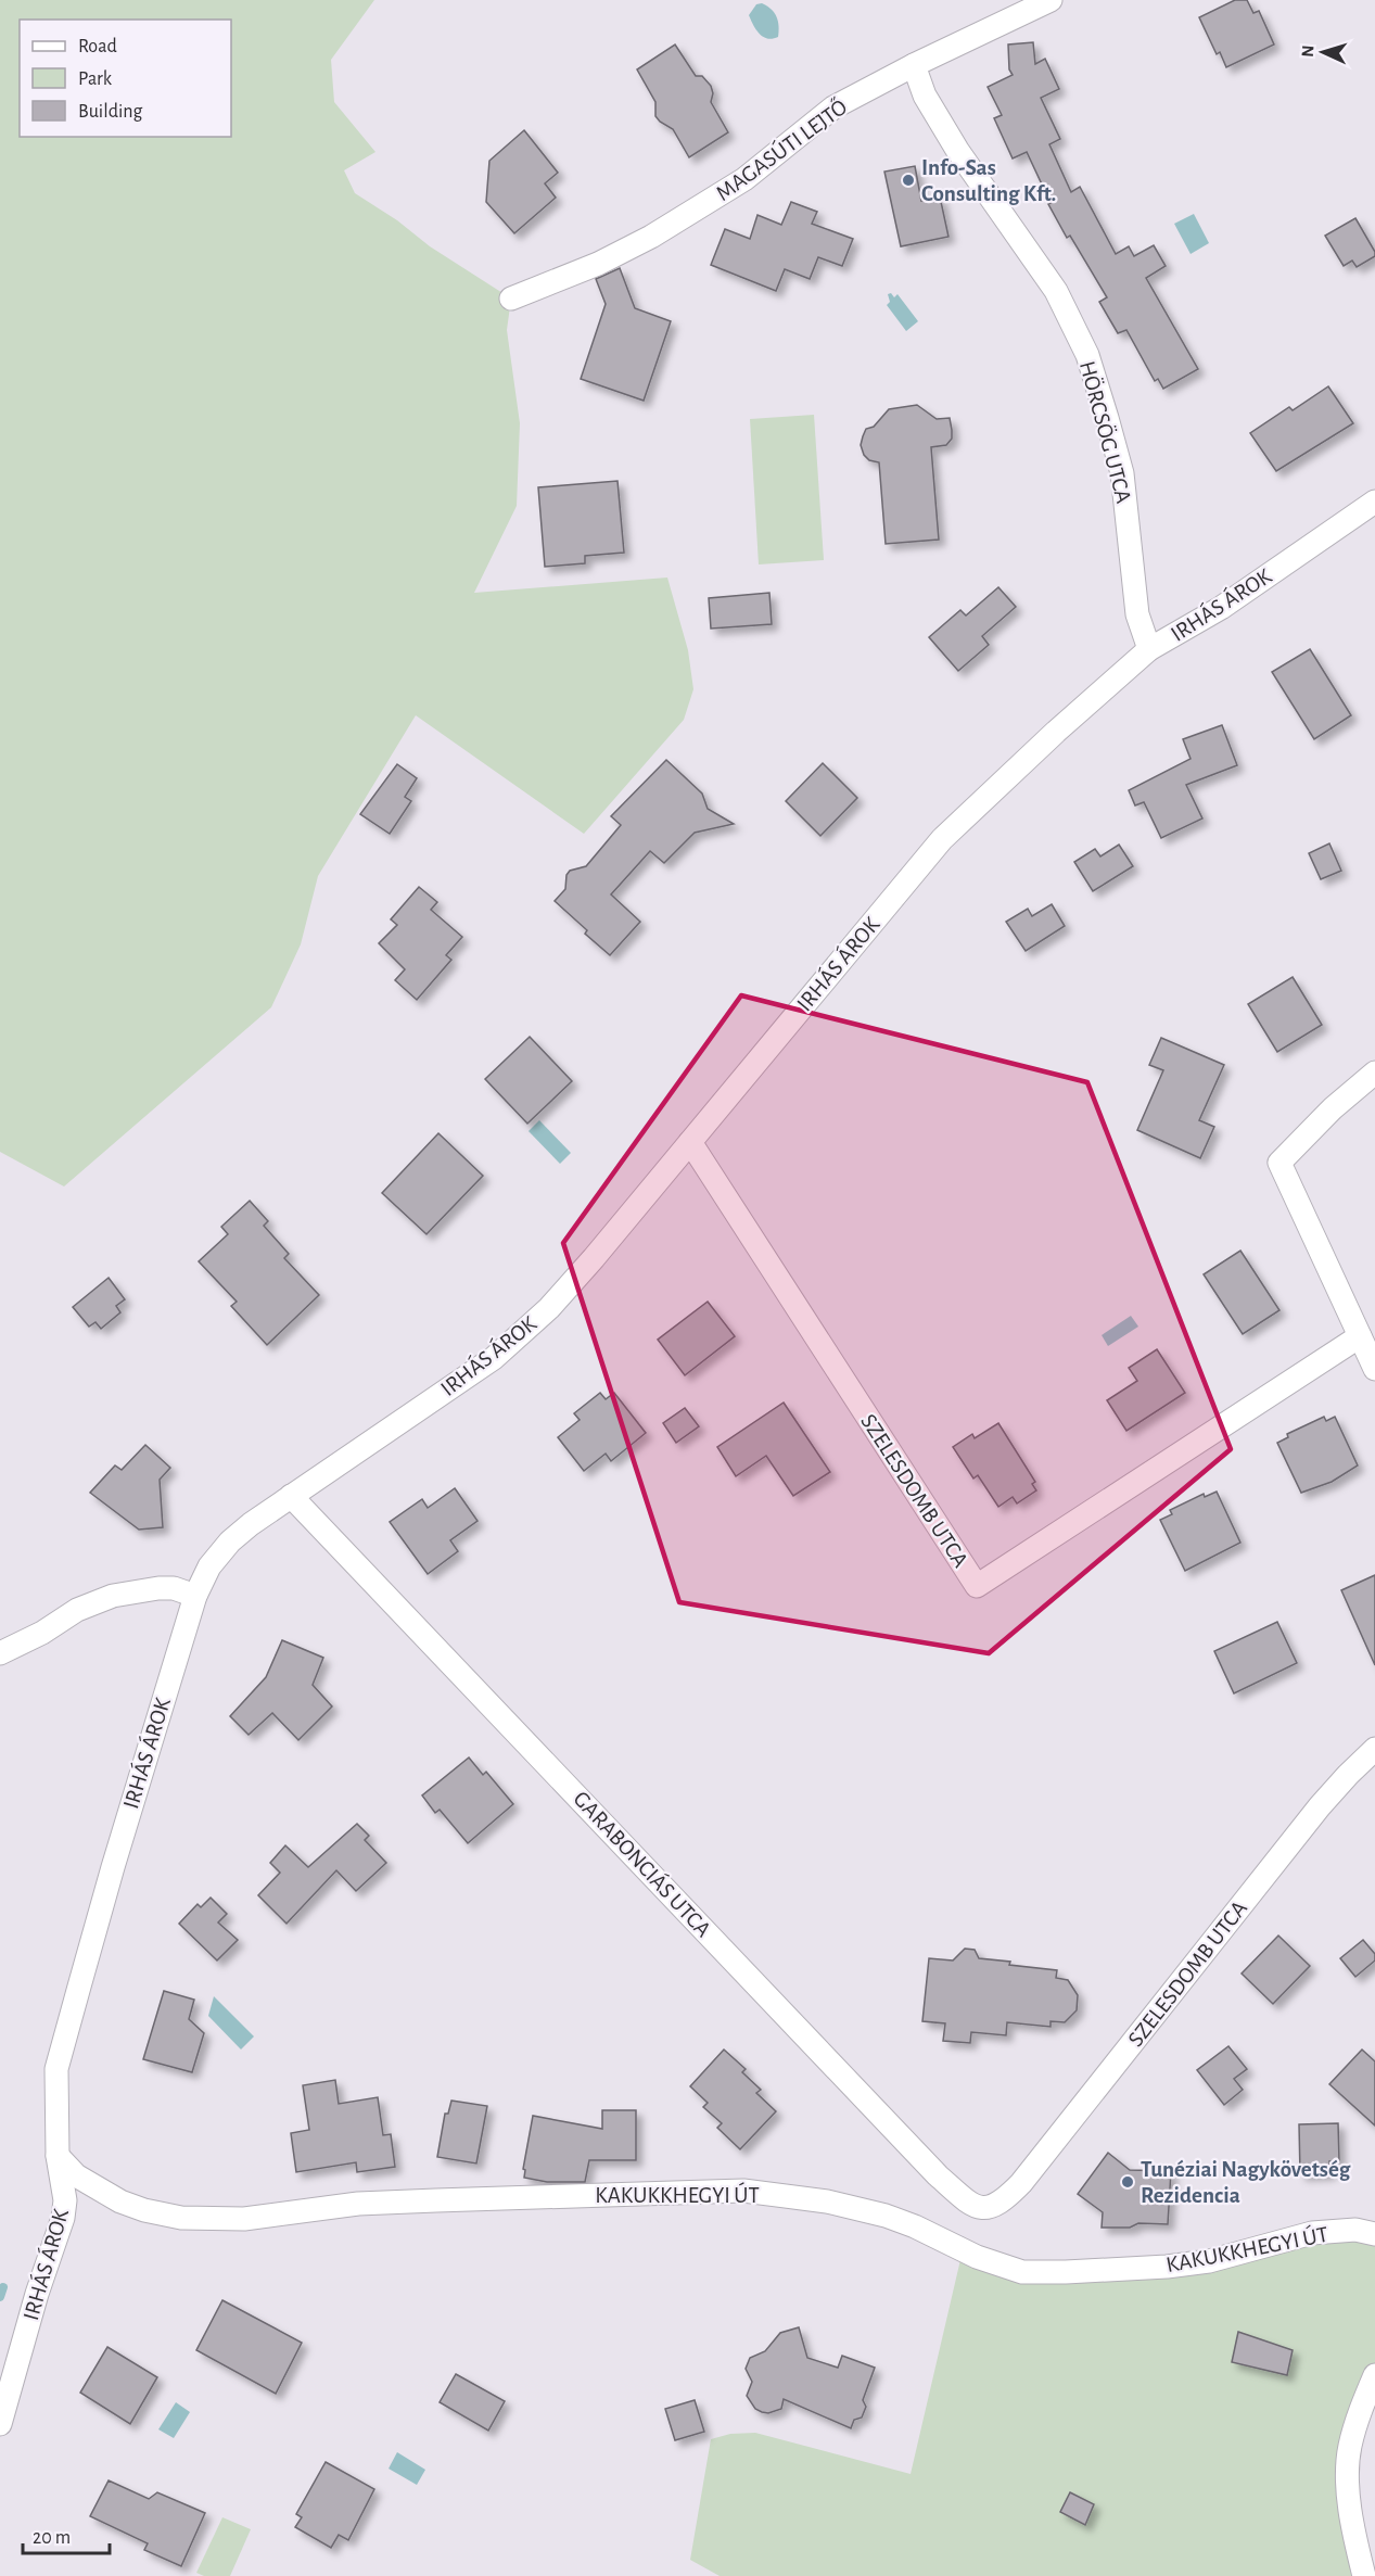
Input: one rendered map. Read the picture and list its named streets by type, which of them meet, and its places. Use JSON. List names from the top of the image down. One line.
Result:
{"streets":{"street":["MAGASÚTI LEJTŐ","HÖRCSÖG UTCA","IRHÁS ÁROK","SZELESDOMB UTCA","GARABONCIÁS UTCA","KAKUKKHEGYI ÚT"]},"crossings":[["MAGASÚTI LEJTŐ","HÖRCSÖG UTCA"],["HÖRCSÖG UTCA","IRHÁS ÁROK"],["IRHÁS ÁROK","SZELESDOMB UTCA"],["IRHÁS ÁROK","GARABONCIÁS UTCA"],["IRHÁS ÁROK","KAKUKKHEGYI ÚT"],["SZELESDOMB UTCA","GARABONCIÁS UTCA"]],"places":["Info-Sas Consulting Kft.","Tunéziai Nagykövetség Rezidencia"],"legend":["Road","Park","Building"],"scale_bar":"20 m","north":"left"}
